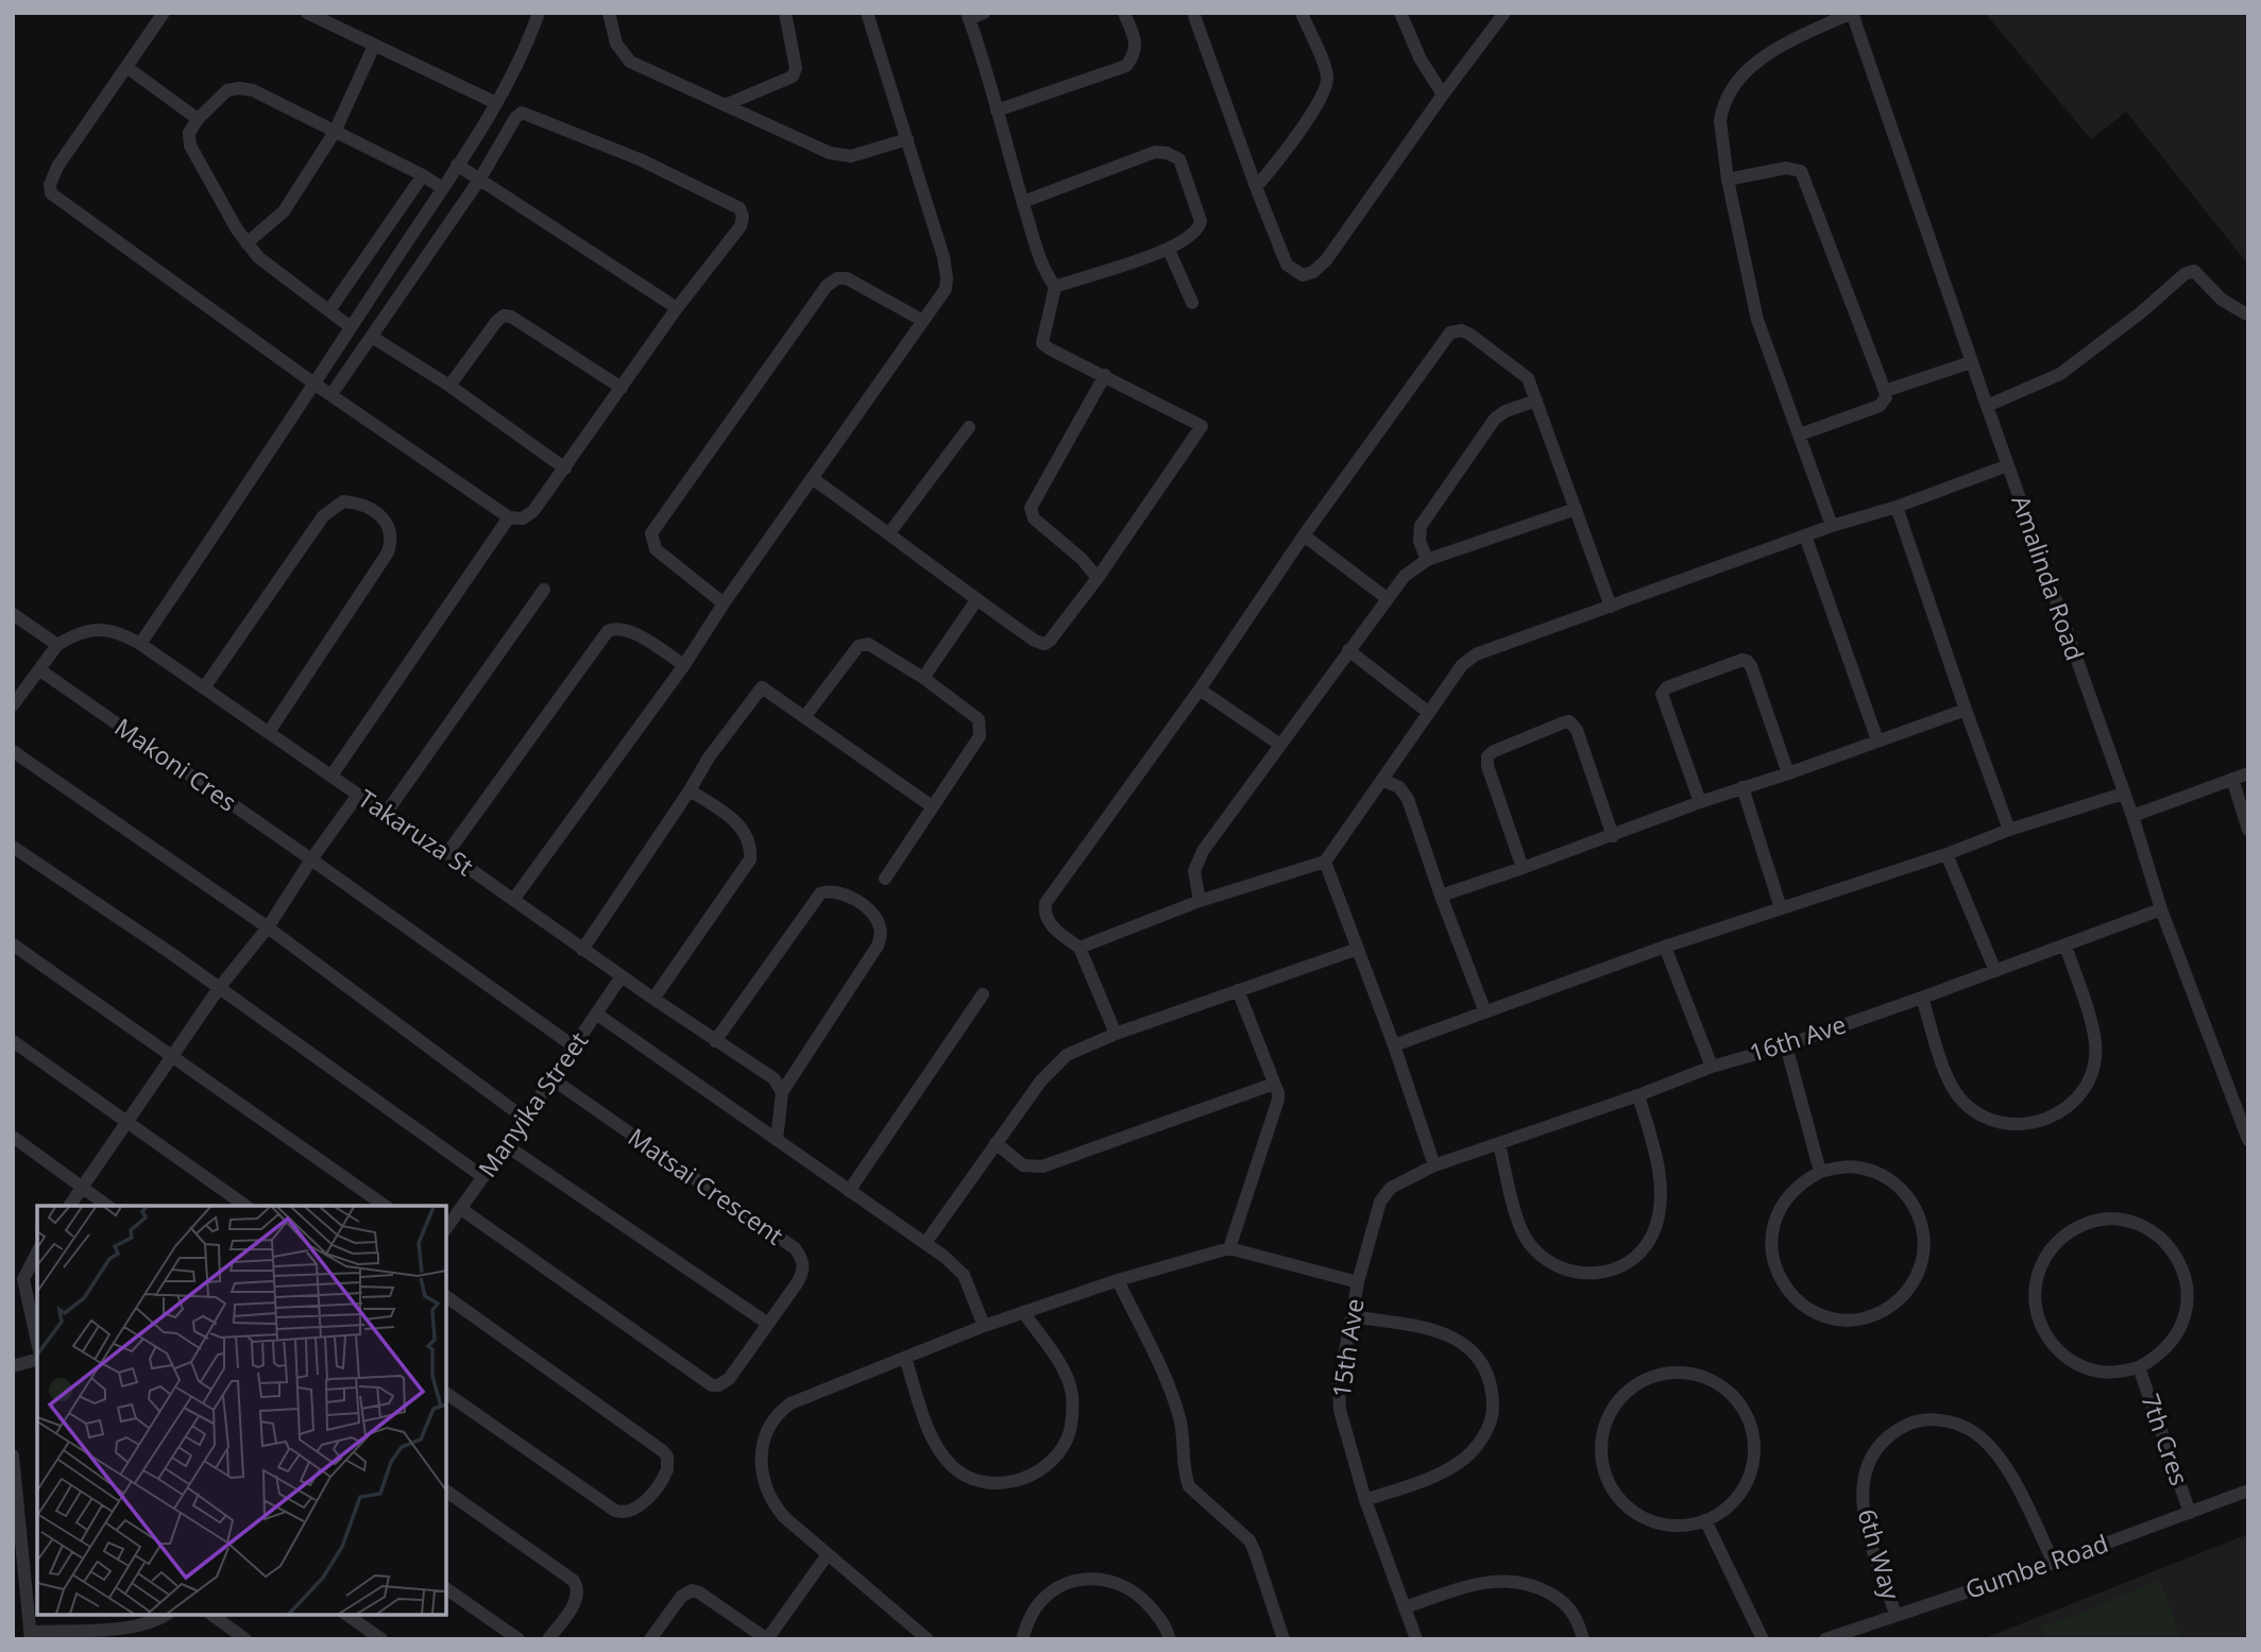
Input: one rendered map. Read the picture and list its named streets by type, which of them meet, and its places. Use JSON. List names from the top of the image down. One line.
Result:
{"streets":{"street":["Amalinda Road","Makoni Cres","Takaruza St","16th Ave","Manyika Street","Matsai Crescent","15th Ave","7th Cres","6th Way","Gumbe Road"]},"crossings":[["Amalinda Road","16th Ave"],["Makoni Cres","Manyika Street"],["Takaruza St","Manyika Street"],["16th Ave","15th Ave"],["Manyika Street","Matsai Crescent"],["7th Cres","Gumbe Road"],["6th Way","Gumbe Road"]]}
